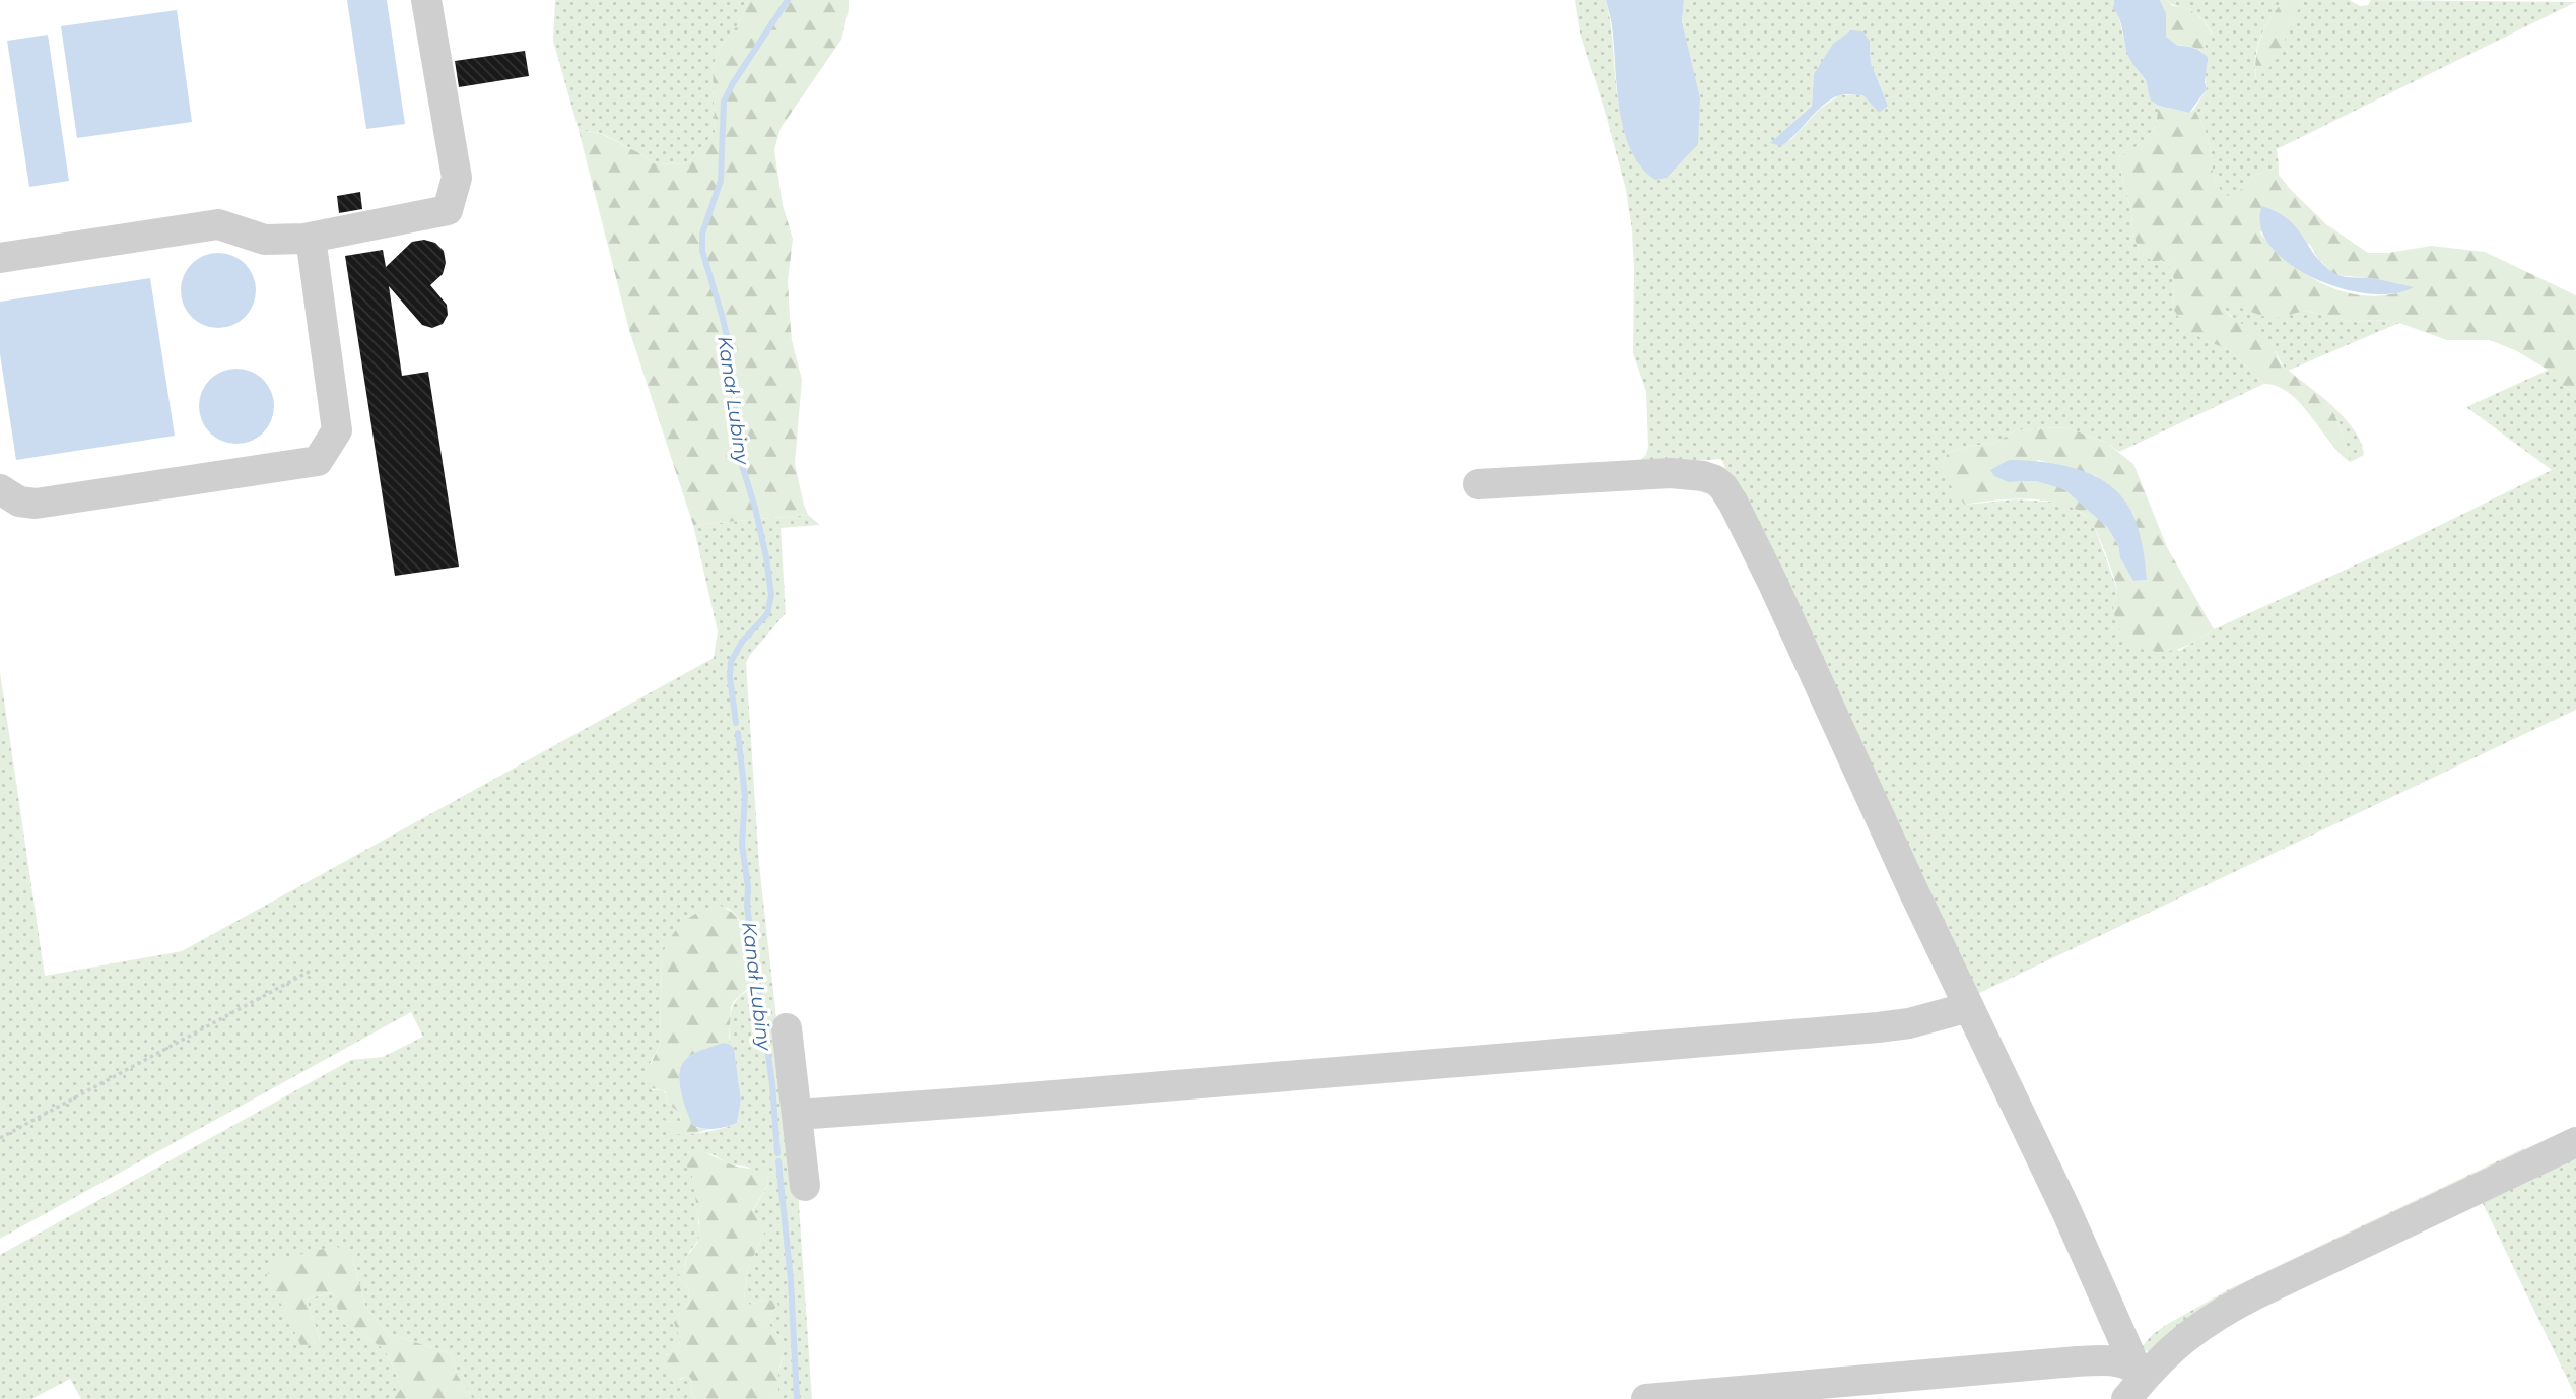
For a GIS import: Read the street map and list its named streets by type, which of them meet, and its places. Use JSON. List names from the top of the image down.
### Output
{
  "water": ["Kanał Lubiny"]
}
